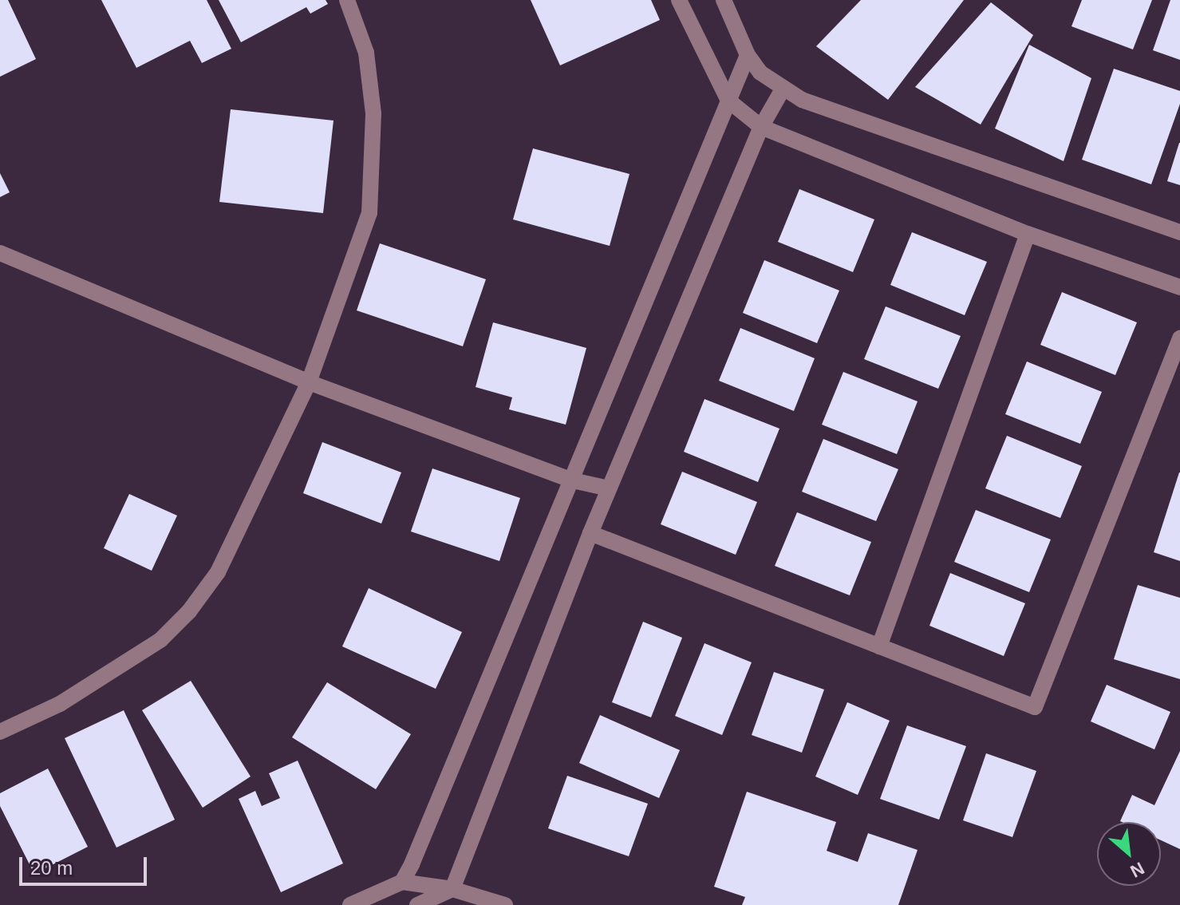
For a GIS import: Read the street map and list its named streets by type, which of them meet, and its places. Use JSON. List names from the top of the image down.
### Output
{
  "scale_bar": "20 m",
  "north": "bottom right"
}
